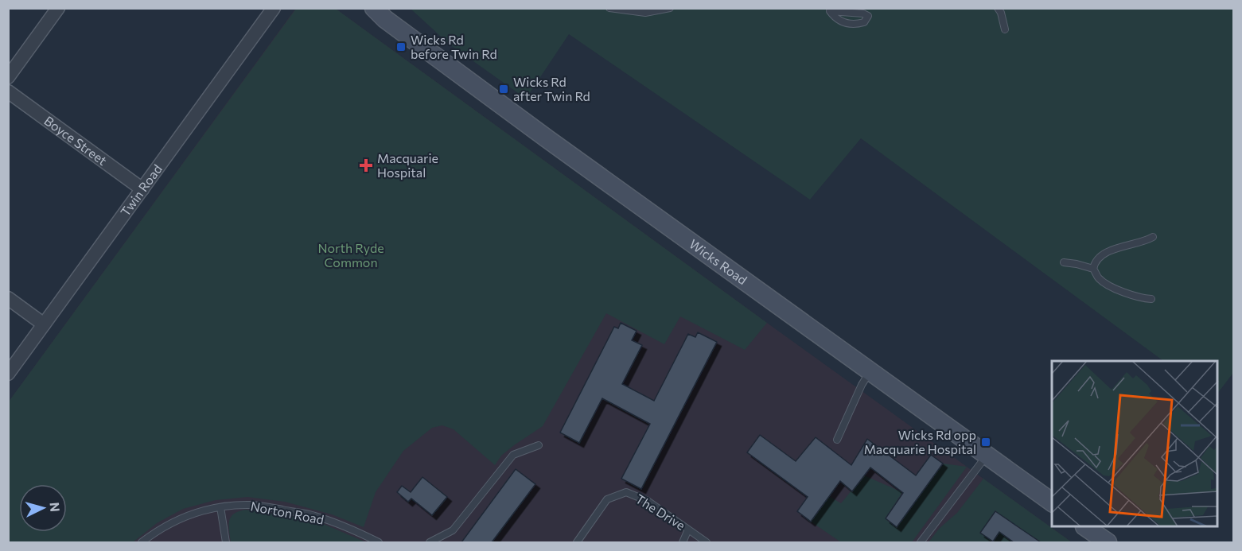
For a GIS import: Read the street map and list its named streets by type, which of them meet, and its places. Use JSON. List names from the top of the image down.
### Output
{
  "streets": {
    "main road": ["Wicks Road"],
    "street": ["Boyce Street", "Twin Road"],
    "lane": ["The Drive", "Norton Road"]
  },
  "crossings": [
    ["Boyce Street", "Twin Road"]
  ],
  "parks": ["North Ryde Common"],
  "places": {
    "transit": ["Wicks Rd before Twin Rd", "Wicks Rd after Twin Rd", "Wicks Rd opp Macquarie Hospital"],
    "health": ["Macquarie Hospital"]
  },
  "north": "right"
}
